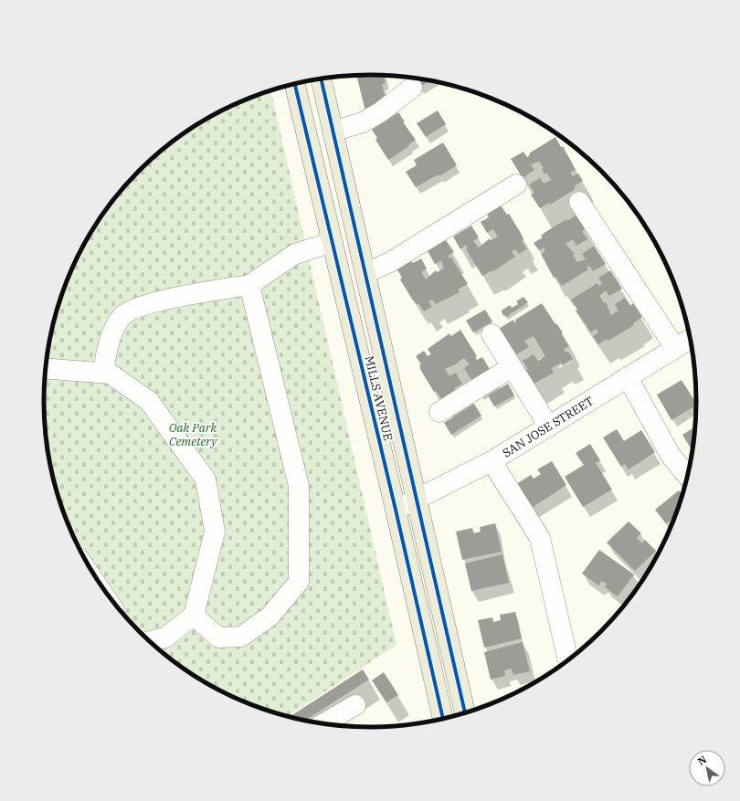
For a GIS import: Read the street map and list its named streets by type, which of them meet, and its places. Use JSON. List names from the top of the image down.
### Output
{
  "streets": {
    "main road": ["MILLS AVENUE"],
    "street": ["SAN JOSE STREET"]
  },
  "crossings": [
    ["MILLS AVENUE", "SAN JOSE STREET"]
  ],
  "parks": ["Oak Park Cemetery"],
  "north": "top left"
}
